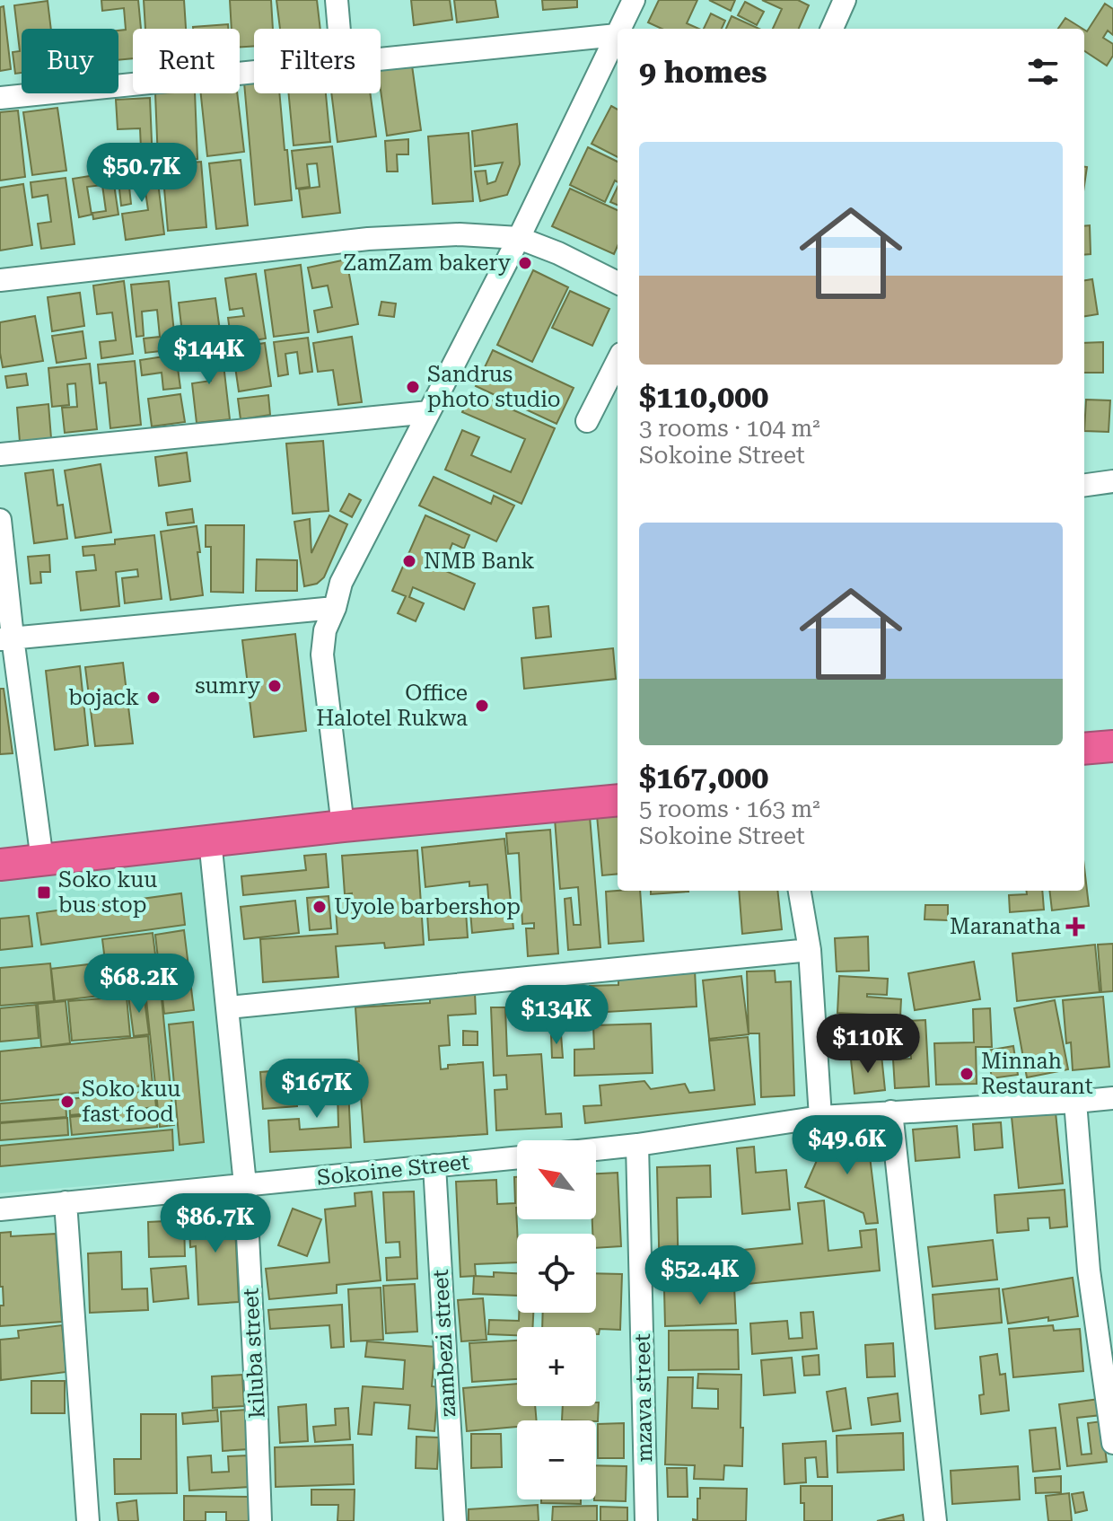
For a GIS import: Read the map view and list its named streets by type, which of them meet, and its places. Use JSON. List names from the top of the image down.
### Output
{
  "streets": {
    "street": [
      "Sokoine Street",
      "zambezi street",
      "kiluba street",
      "mzava street"
    ]
  },
  "crossings": [
    ["Sokoine Street", "zambezi street"],
    ["Sokoine Street", "kiluba street"]
  ],
  "places": {
    "other": [
      "ZamZam bakery",
      "Sandrus photo studio",
      "NMB Bank",
      "sumry",
      "bojack",
      "Office Halotel Rukwa",
      "Uyole barbershop",
      "Minnah Restaurant",
      "Soko kuu fast food"
    ],
    "transit": ["Soko kuu bus stop"],
    "health": ["Maranatha"]
  },
  "north": "top left",
  "page": {
    "chip": ["Buy", "Rent", "Filters"],
    "heading": "9 homes",
    "list": [
      {
        "name": "$110,000",
        "note": "3 rooms · 104 m² · Sokoine Street"
      },
      {
        "name": "$167,000",
        "note": "5 rooms · 163 m² · Sokoine Street"
      }
    ],
    "price": [
      "$50.7K",
      "$144K",
      "$68.2K",
      "$134K",
      "$110K",
      "$167K",
      "$49.6K",
      "$86.7K",
      "$52.4K"
    ],
    "map_buttons": ["+", "−"]
  }
}
